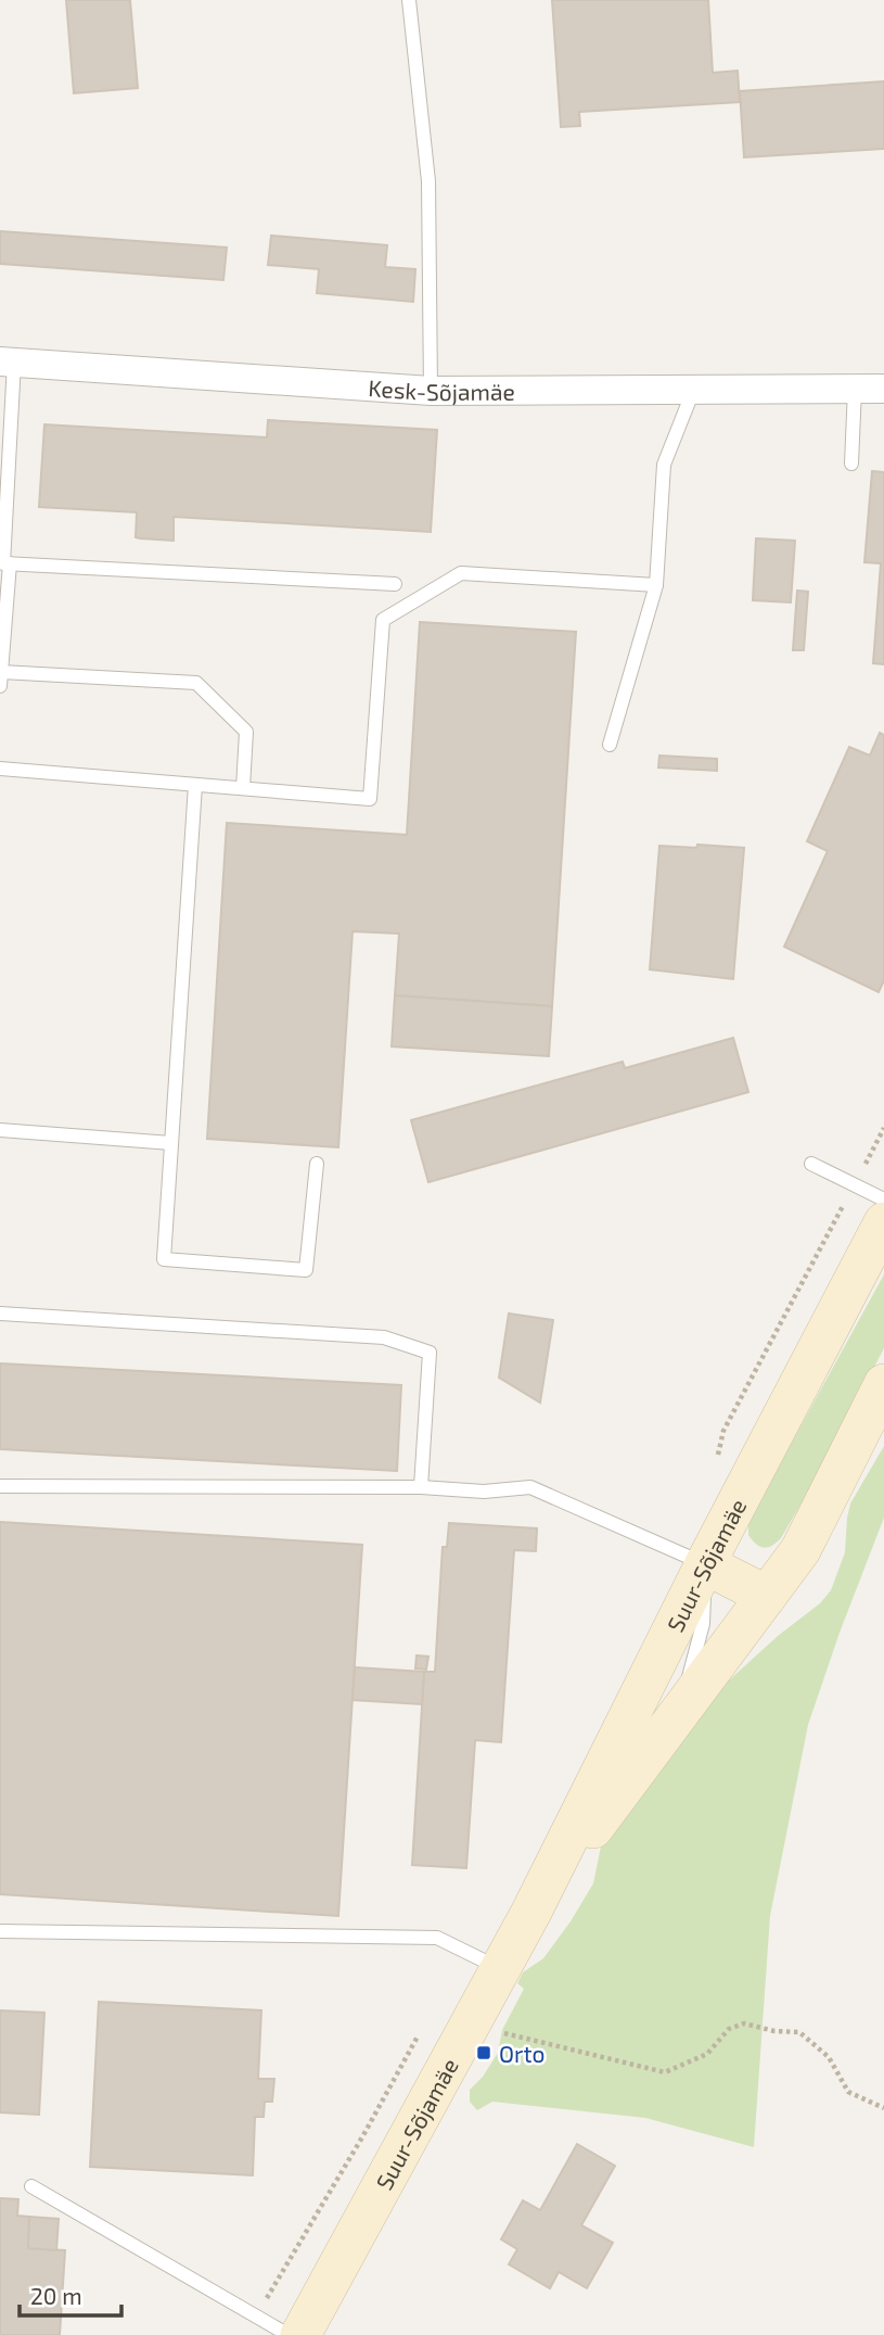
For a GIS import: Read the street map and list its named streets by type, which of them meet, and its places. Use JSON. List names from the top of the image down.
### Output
{
  "streets": {
    "main road": ["Suur-Sõjamäe"],
    "street": ["Kesk-Sõjamäe"]
  },
  "places": {
    "transit": ["Orto"]
  },
  "scale_bar": "20 m"
}
